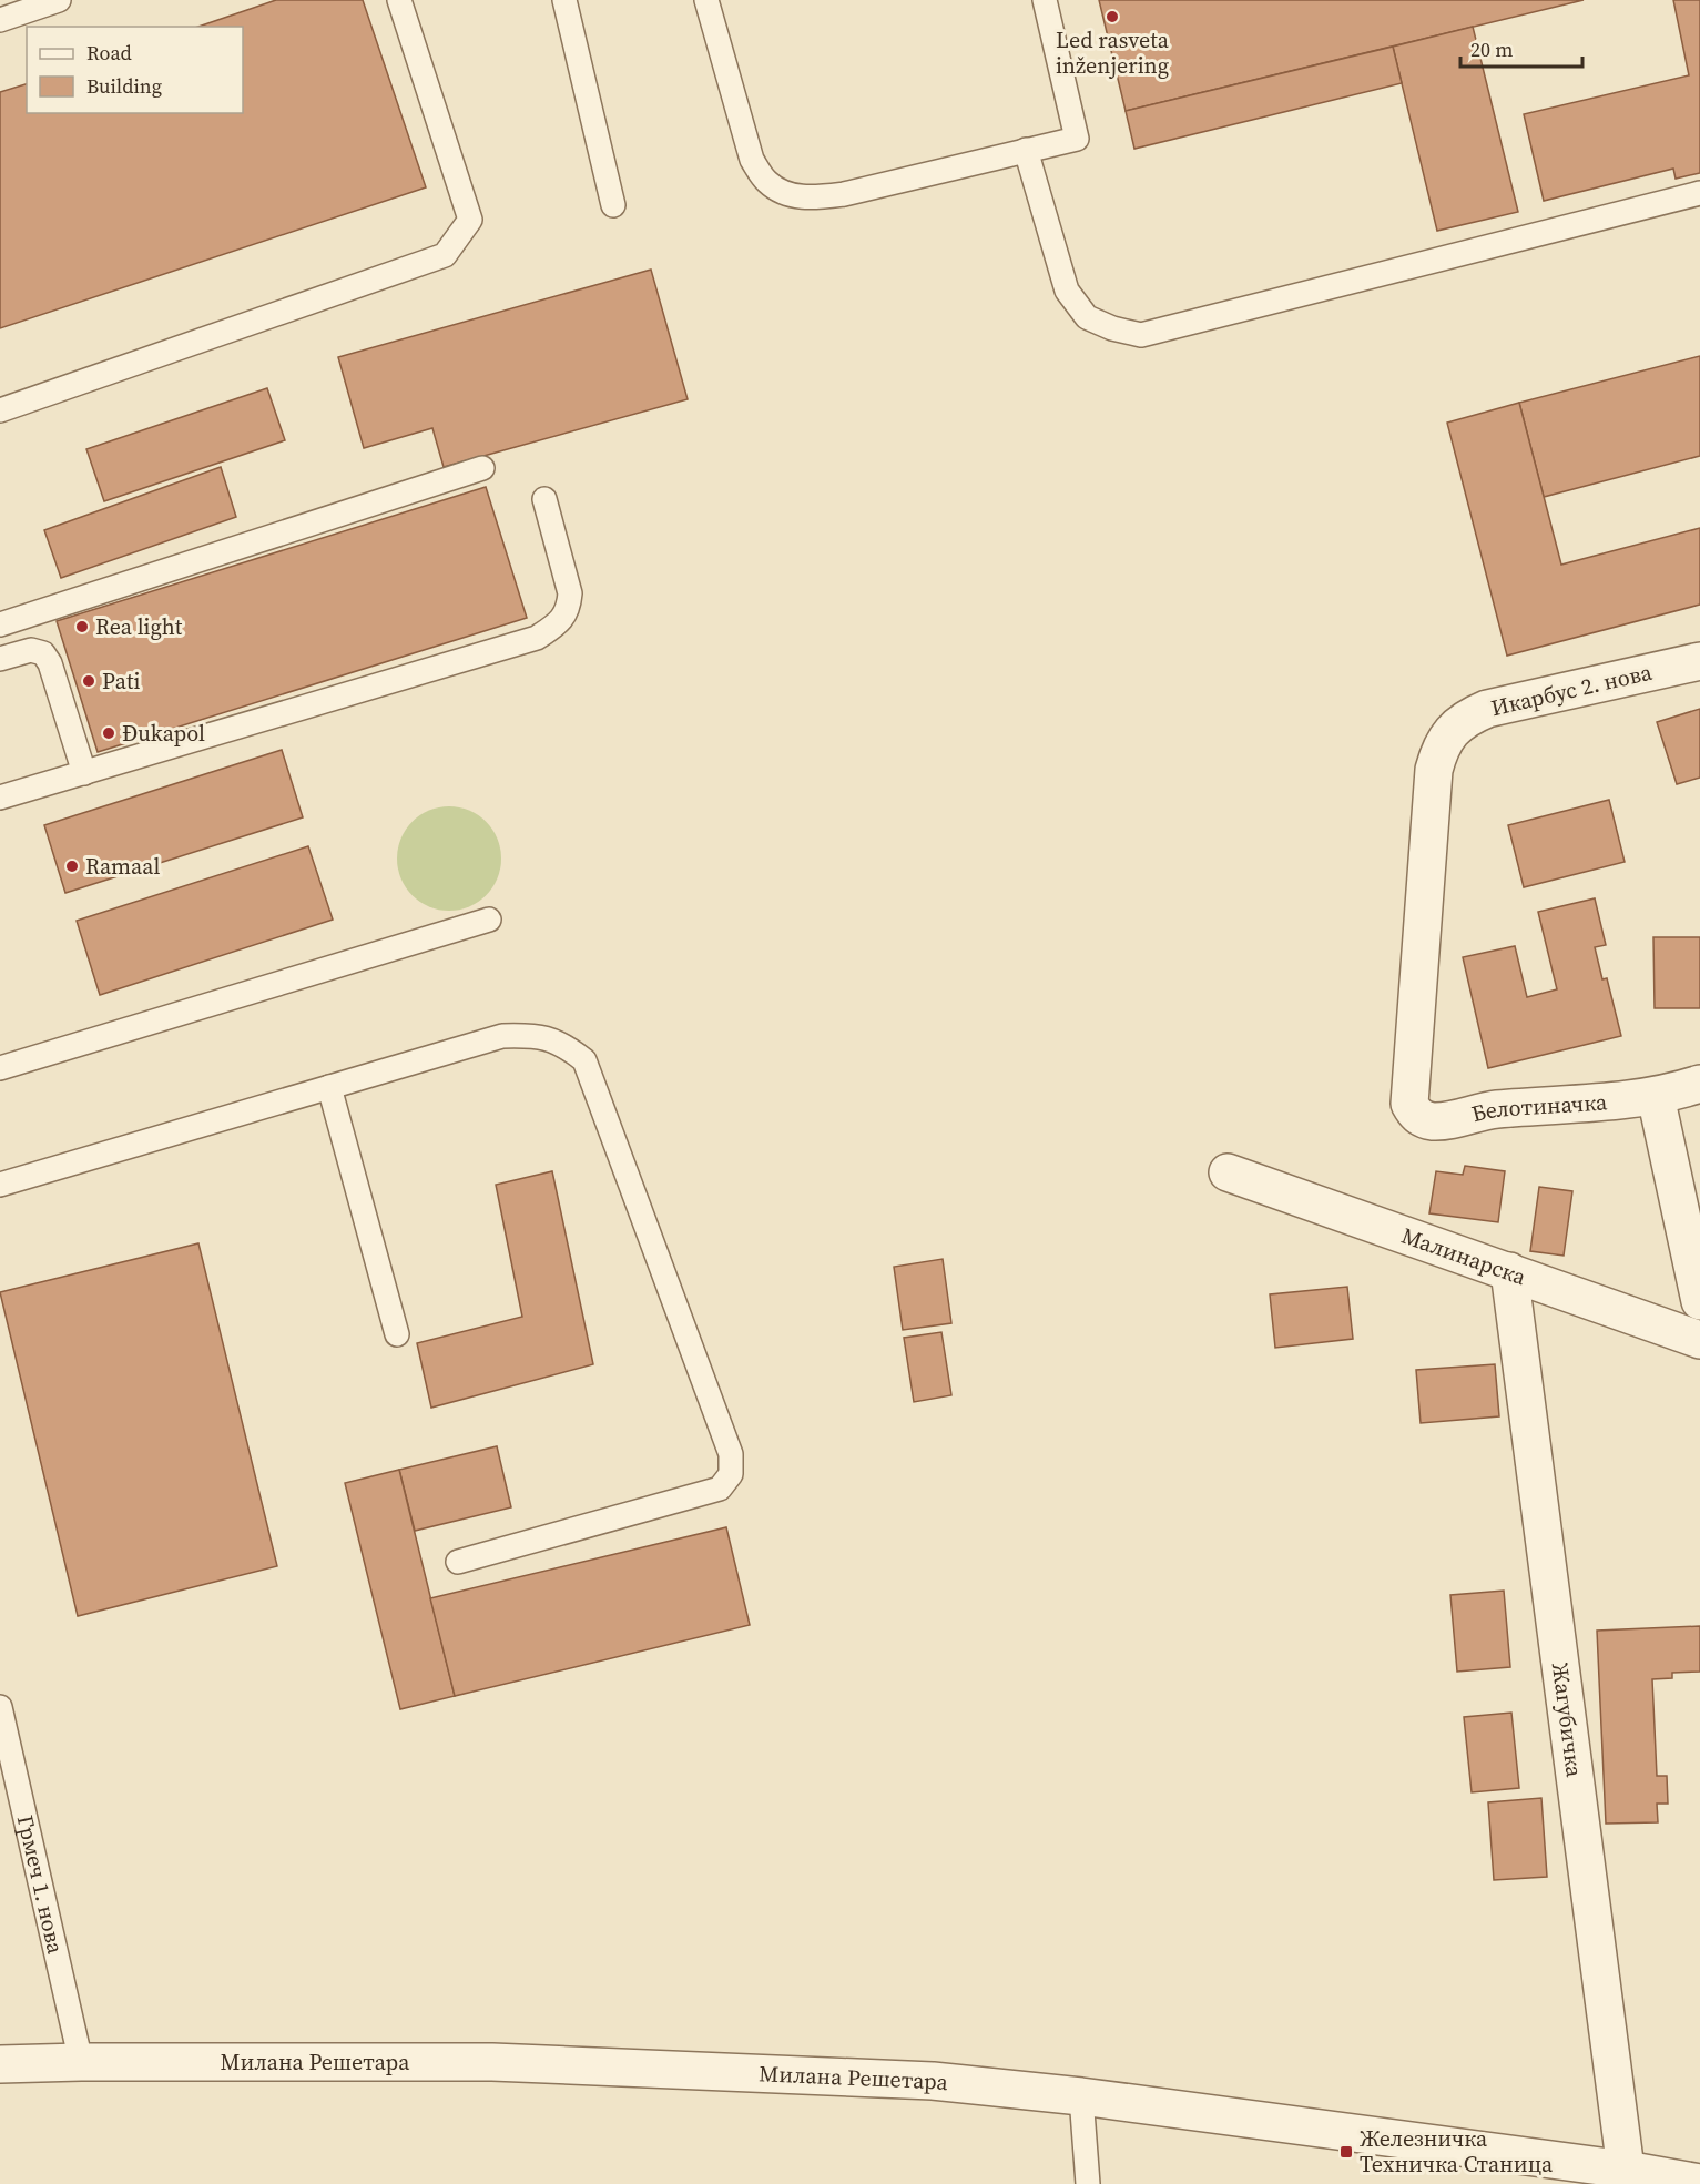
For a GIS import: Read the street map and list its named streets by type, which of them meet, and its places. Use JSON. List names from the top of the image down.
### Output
{
  "streets": {
    "street": [
      "Икарбус 2. нова",
      "Белотиначка",
      "Малинарска",
      "Жагубичка",
      "Милана Решетара"
    ],
    "lane": ["Грмеч 1. нова"]
  },
  "crossings": [
    ["Икарбус 2. нова", "Белотиначка"],
    ["Малинарска", "Жагубичка"],
    ["Жагубичка", "Милана Решетара"],
    ["Грмеч 1. нова", "Милана Решетара"]
  ],
  "places": {
    "other": [
      "Led rasveta inženjering",
      "Rea light",
      "Pati",
      "Đukapol",
      "Ramaal"
    ],
    "transit": ["Железничка Техничка Станица"]
  },
  "legend": ["Road", "Building"],
  "scale_bar": "20 m"
}
